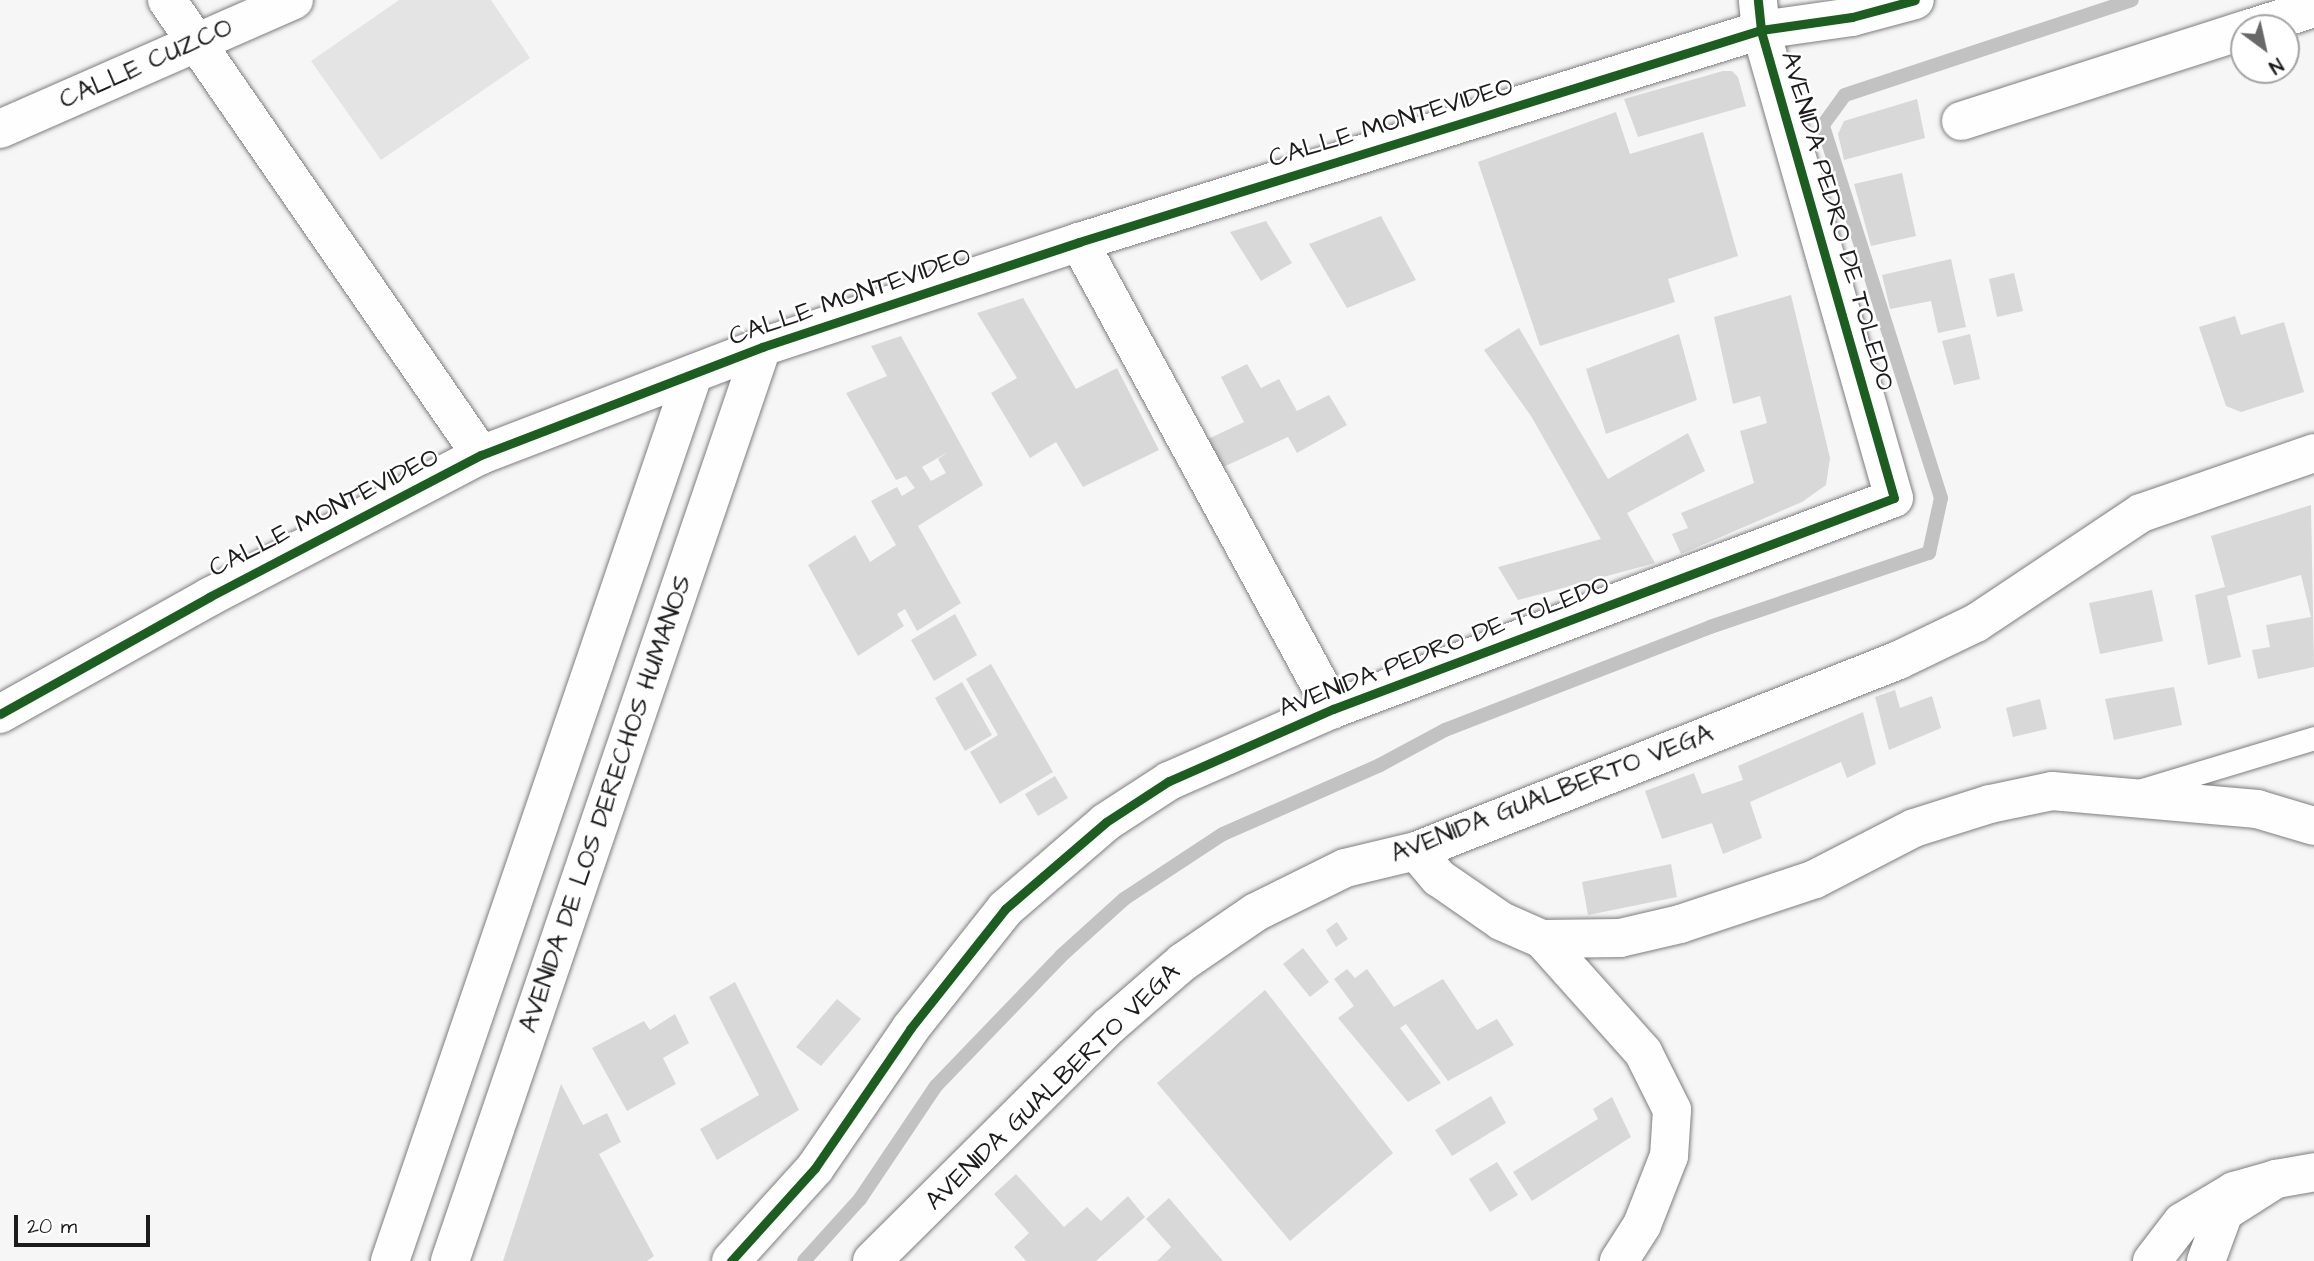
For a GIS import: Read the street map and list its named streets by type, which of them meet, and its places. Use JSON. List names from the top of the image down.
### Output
{
  "streets": {
    "street": [
      "CALLE CUZCO",
      "CALLE MONTEVIDEO",
      "AVENIDA PEDRO DE TOLEDO",
      "AVENIDA GUALBERTO VEGA",
      "AVENIDA DE LOS DERECHOS HUMANOS"
    ]
  },
  "crossings": [
    ["CALLE MONTEVIDEO", "AVENIDA PEDRO DE TOLEDO"],
    ["CALLE MONTEVIDEO", "AVENIDA DE LOS DERECHOS HUMANOS"]
  ],
  "scale_bar": "20 m",
  "north": "bottom right"
}
